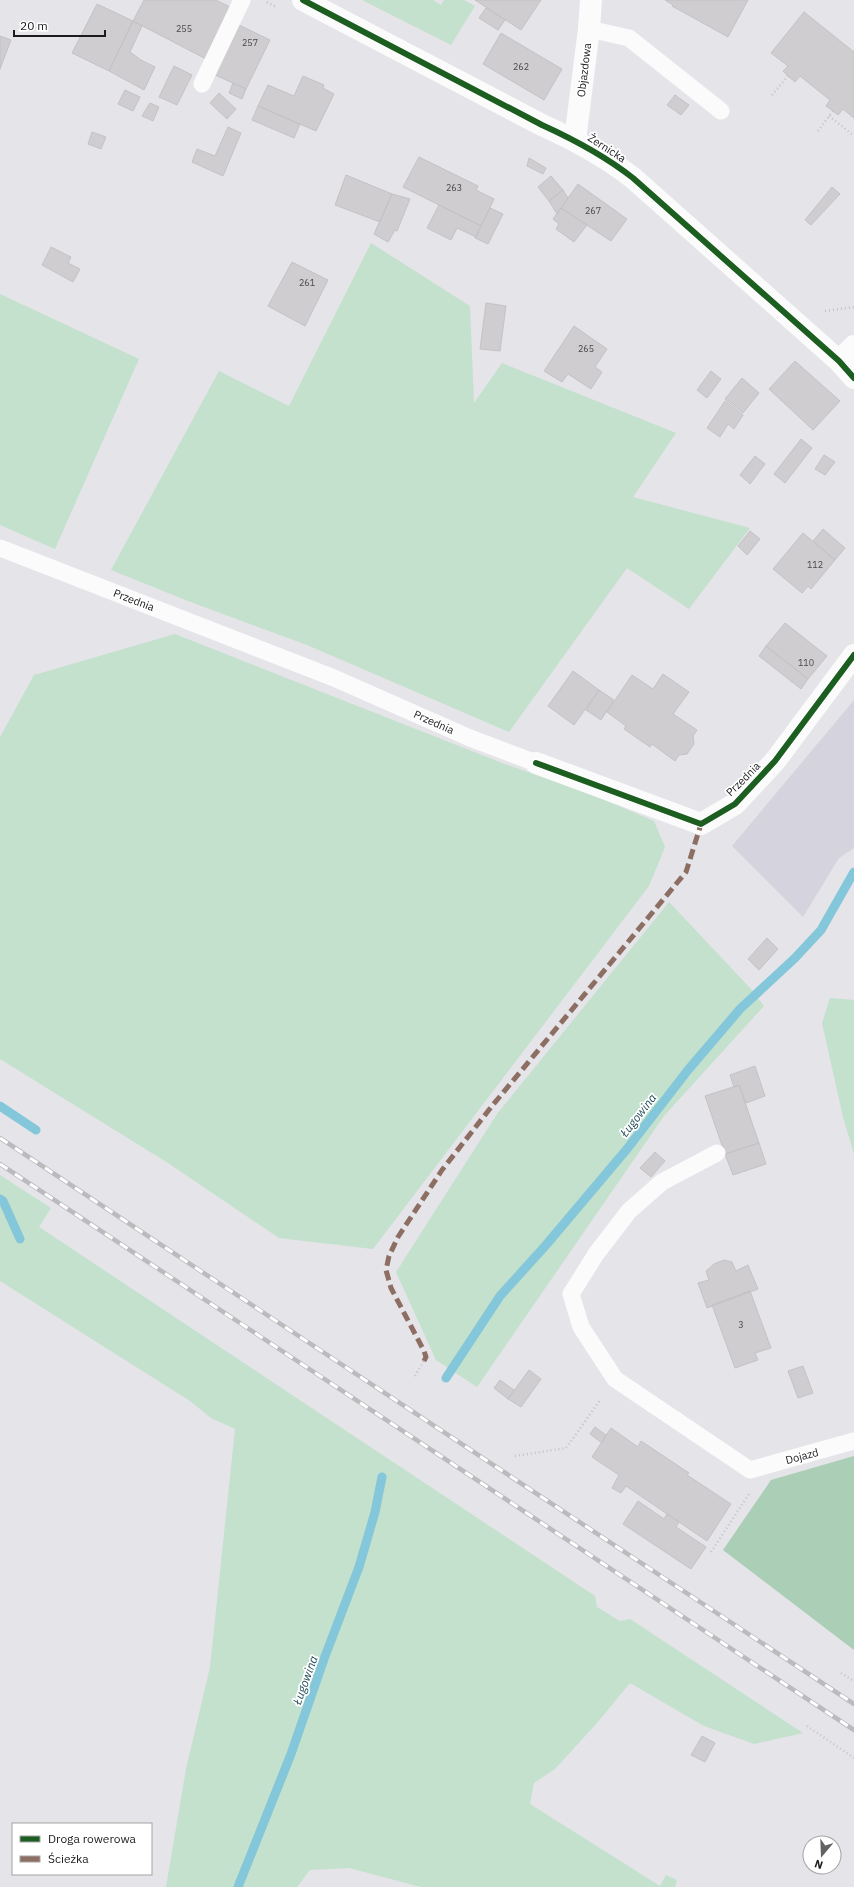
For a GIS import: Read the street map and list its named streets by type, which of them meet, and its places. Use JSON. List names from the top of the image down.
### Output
{
  "streets": {
    "street": ["Objazdowa", "Żernicka", "Przednia"],
    "lane": ["Dojazd"]
  },
  "crossings": [
    ["Objazdowa", "Żernicka"]
  ],
  "water": ["Ługowina"],
  "house_numbers": [
    "255",
    "257",
    "262",
    "263",
    "267",
    "261",
    "265",
    "112",
    "110",
    "3"
  ],
  "legend": ["Droga rowerowa", "Ścieżka"],
  "scale_bar": "20 m",
  "north": "bottom"
}
